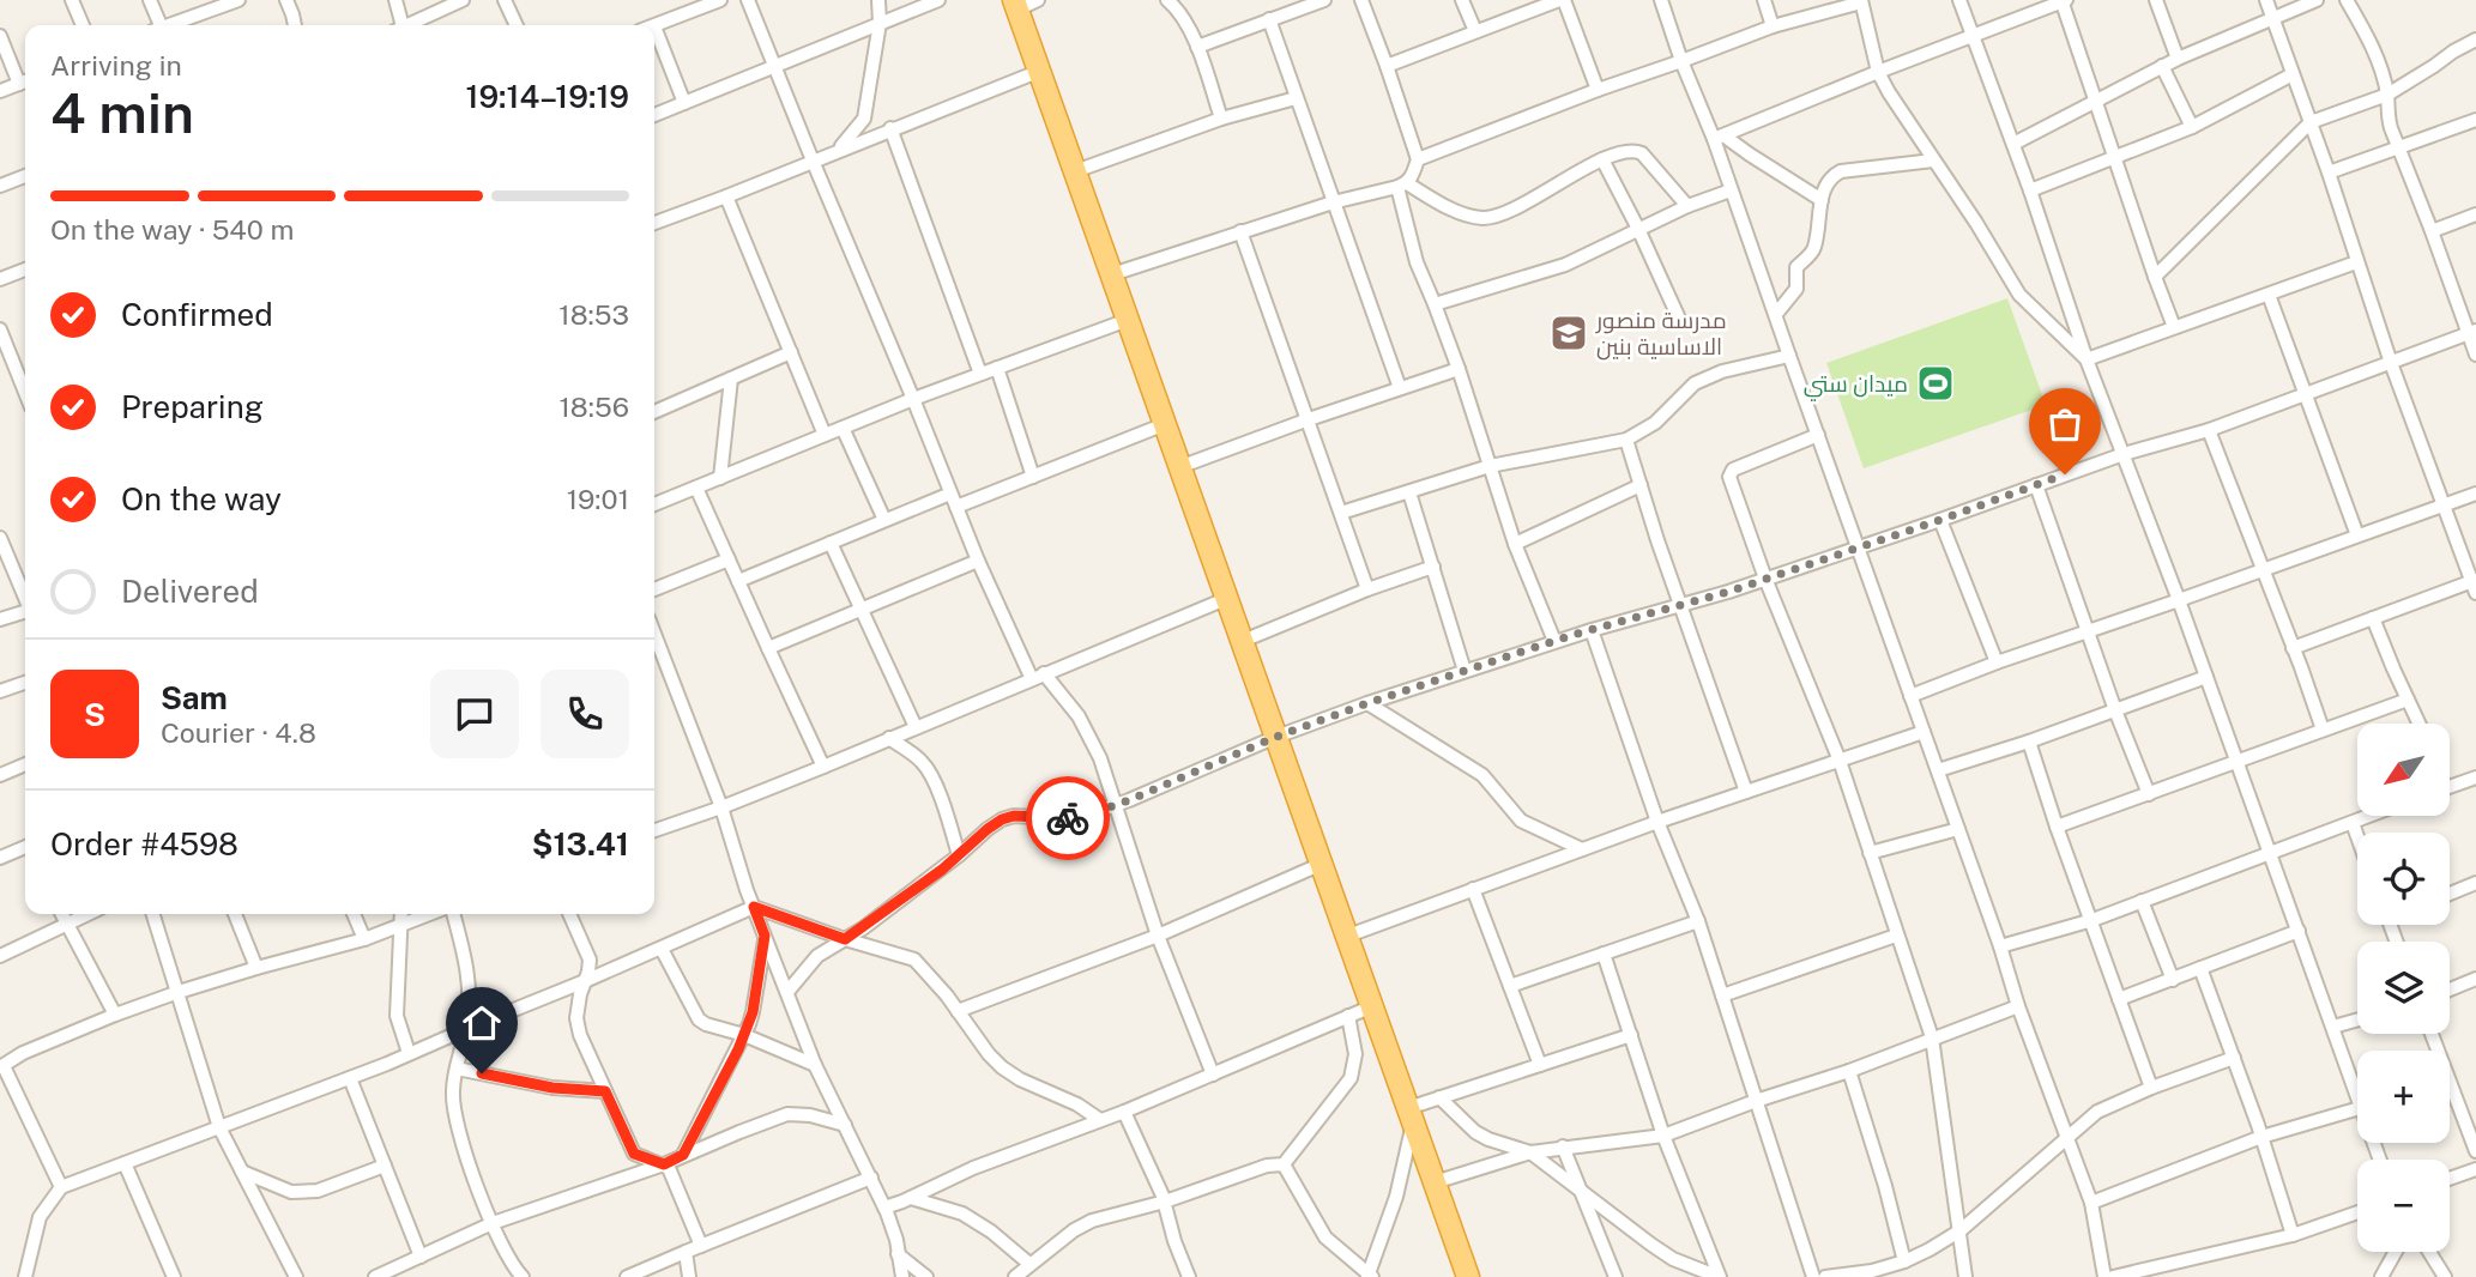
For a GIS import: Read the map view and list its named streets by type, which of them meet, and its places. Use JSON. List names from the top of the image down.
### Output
{
  "places": {
    "school or university": ["مدرسة منصور الاساسية بنين"],
    "sports": ["ميدان ستي"]
  },
  "north": "bottom left",
  "page": {
    "heading": ["4 min", "Arriving in", "19:14–19:19"],
    "panel": [
      "Sam",
      "Courier · 4.8",
      "Order #4598",
      "$13.41"
    ],
    "bar": "On the way · 540 m",
    "list": [
      ["Confirmed", "18:53"],
      ["Preparing", "18:56"],
      ["On the way", "19:01"],
      "Delivered"
    ],
    "round": "S",
    "map_buttons": ["+", "−"]
  }
}
